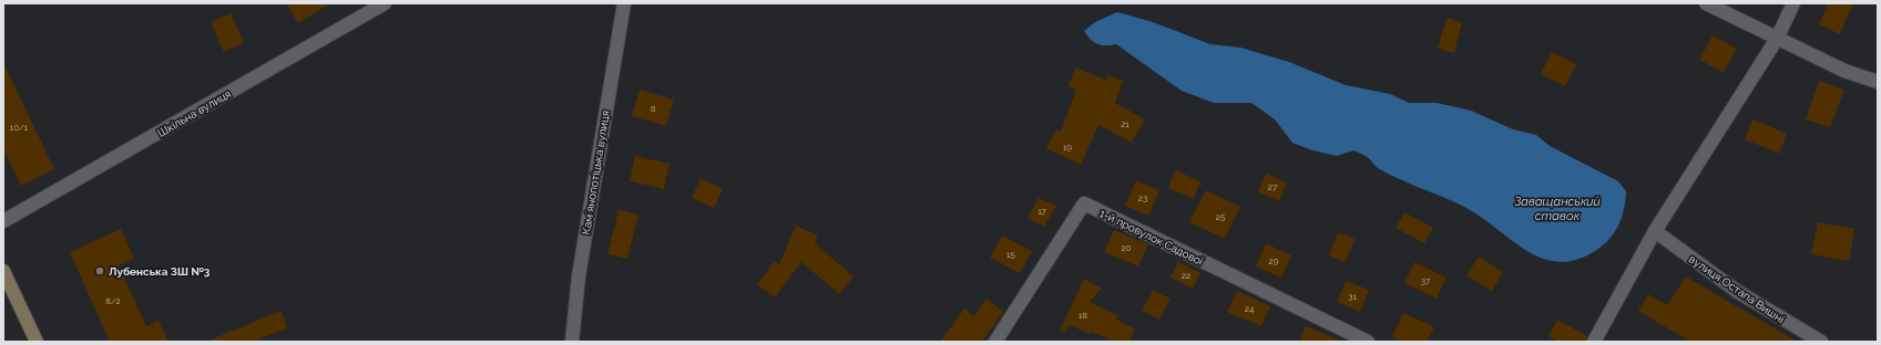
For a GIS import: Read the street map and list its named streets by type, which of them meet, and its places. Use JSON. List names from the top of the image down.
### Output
{
  "streets": {
    "street": [
      "Шкільна вулиця",
      "Камʼянопотіцька вулиця",
      "1-й провулок Садової",
      "вулиця Остапа Вишні"
    ]
  },
  "water": ["Заващанський ставок"],
  "places": ["Лубенська ЗШ №3"],
  "house_numbers": [
    "8",
    "21",
    "10/1",
    "19",
    "27",
    "23",
    "17",
    "25",
    "20",
    "15",
    "29",
    "22",
    "37",
    "31",
    "8/2",
    "24",
    "18"
  ]
}
